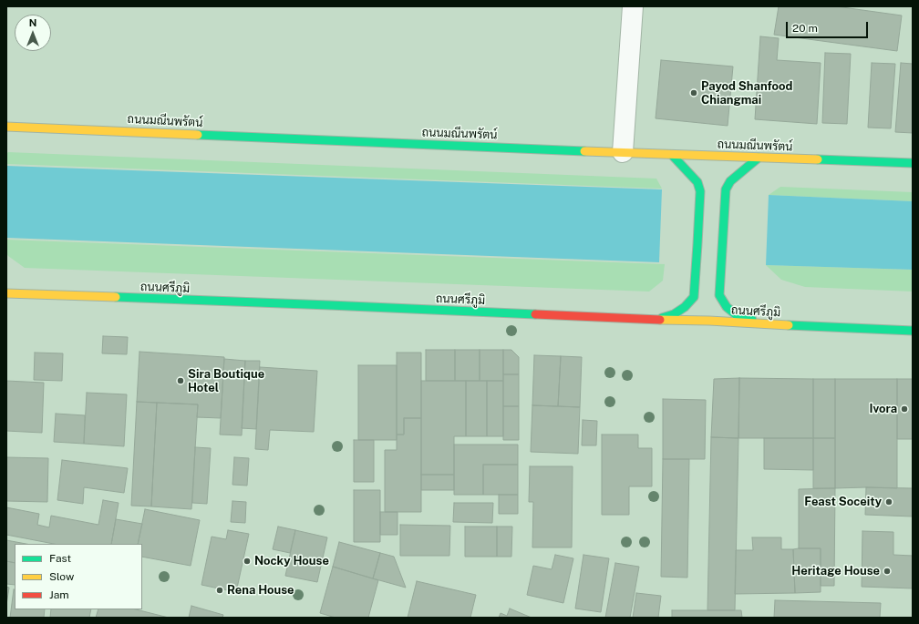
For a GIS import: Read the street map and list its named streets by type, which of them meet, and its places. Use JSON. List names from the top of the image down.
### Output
{
  "streets": {
    "main road": ["ถนนมณีนพรัตน์", "ถนนศรีภูมิ"]
  },
  "places": [
    "Payod Shanfood Chiangmai",
    "Sira Boutique Hotel",
    "Ivora",
    "Feast Soceity",
    "Nocky House",
    "Heritage House",
    "Rena House"
  ],
  "legend": ["Fast", "Slow", "Jam"],
  "scale_bar": "20 m",
  "north": "top"
}
